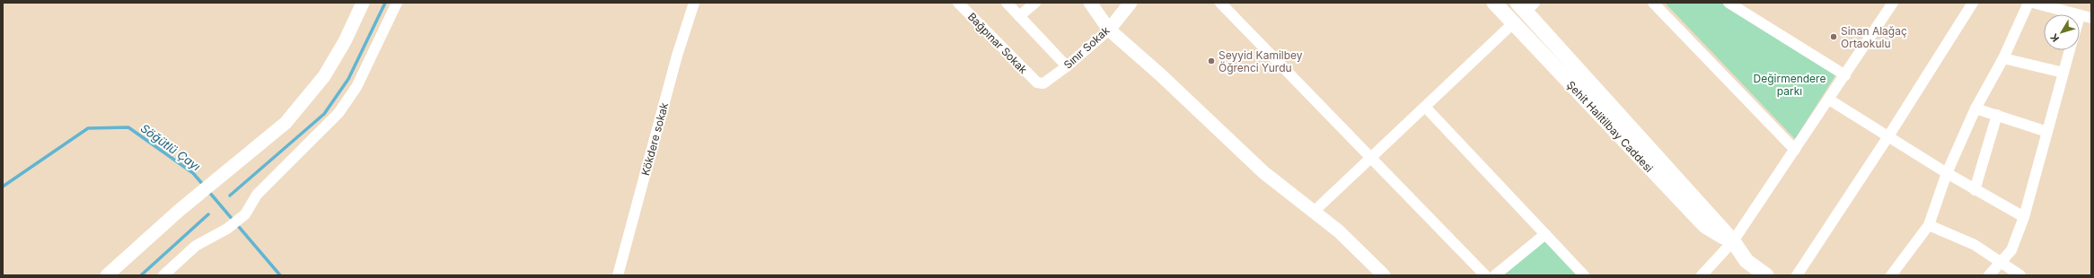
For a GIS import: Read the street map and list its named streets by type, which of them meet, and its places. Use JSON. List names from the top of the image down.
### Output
{
  "streets": {
    "main road": ["Şehit Halitilbay Caddesi"],
    "street": ["Bağpınar Sokak", "Sınır Sokak", "Kökdere sokak"]
  },
  "crossings": [
    ["Bağpınar Sokak", "Sınır Sokak"]
  ],
  "water": ["Söğütlü Çayı"],
  "parks": ["Değirmendere parkı"],
  "places": ["Sinan Alağaç Ortaokulu", "Seyyid Kamilbey Öğrenci Yurdu"],
  "north": "bottom left"
}
